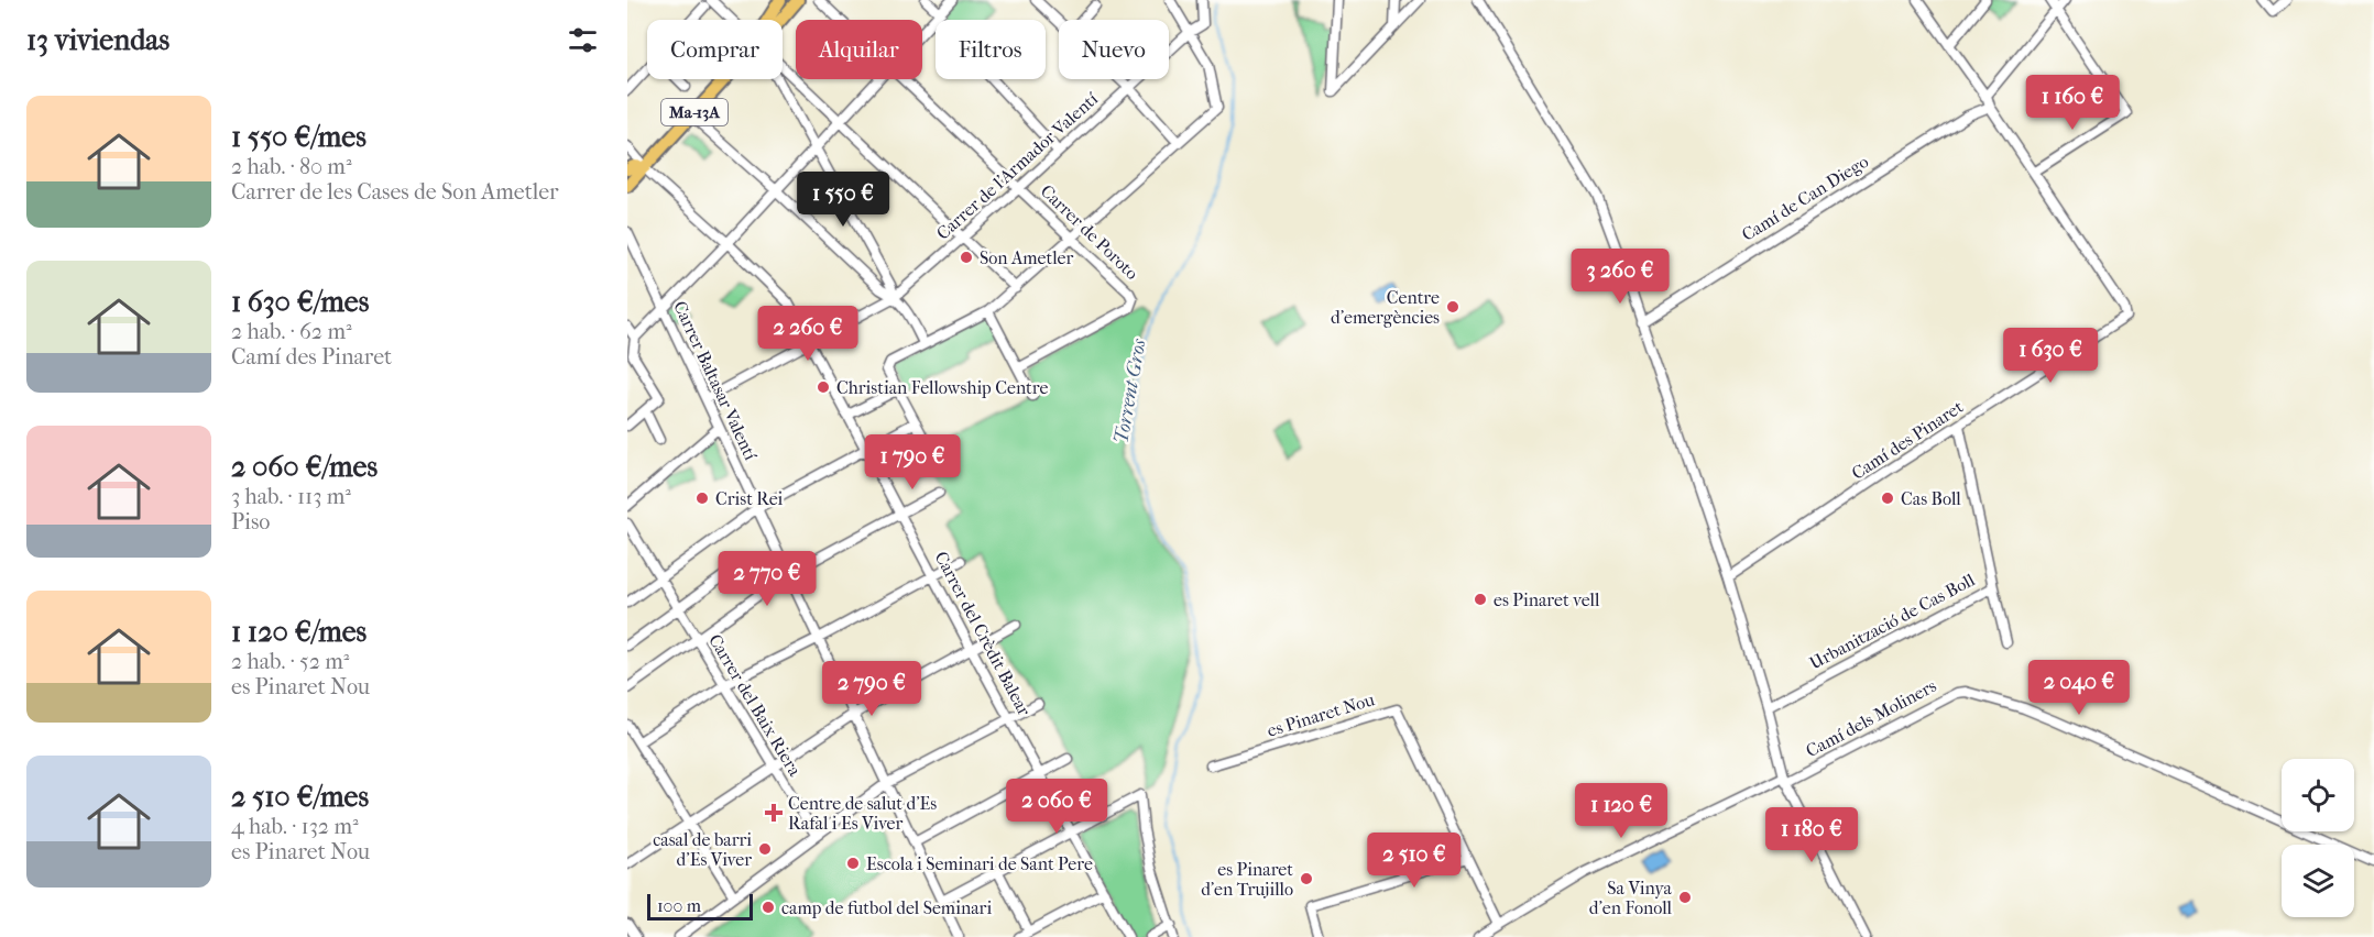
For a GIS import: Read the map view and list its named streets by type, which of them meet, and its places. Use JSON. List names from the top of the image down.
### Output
{
  "streets": {
    "main road": ["Ma-13A"],
    "street": [
      "Carrer de l'Armador Valentí",
      "Camí de Can Diego",
      "Carrer de Poroto",
      "Carrer Baltasar Valentí",
      "Camí des Pinaret",
      "Urbanització de Cas Boll",
      "Carrer del Crèdit Balear",
      "Carrer del Baix Riera",
      "es Pinaret Nou",
      "Camí dels Moliners"
    ]
  },
  "crossings": [
    ["Ma-13A", "Carrer del Crèdit Balear"],
    ["Carrer de l'Armador Valentí", "Carrer de Poroto"],
    ["Carrer de l'Armador Valentí", "Carrer Baltasar Valentí"],
    ["Carrer de l'Armador Valentí", "Carrer del Crèdit Balear"],
    ["Camí de Can Diego", "Camí des Pinaret"],
    ["Camí des Pinaret", "Urbanització de Cas Boll"]
  ],
  "water": ["Torrent Gros"],
  "places": {
    "other": [
      "Son Ametler",
      "Centre d'emergències",
      "Christian Fellowship Centre",
      "Crist Rei",
      "Cas Boll",
      "es Pinaret vell",
      "casal de barri d'Es Viver",
      "Escola i Seminari de Sant Pere",
      "es Pinaret d'en Trujillo",
      "Sa Vinya d'en Fonoll",
      "camp de futbol del Seminari"
    ],
    "health": ["Centre de salut d'Es Rafal i Es Viver"]
  },
  "scale_bar": "100 m",
  "page": {
    "heading": "13 viviendas",
    "chip": [
      "Comprar",
      "Alquilar",
      "Filtros",
      "Nuevo"
    ],
    "price": [
      "1 160 €",
      "1 550 €",
      "3 260 €",
      "2 260 €",
      "1 630 €",
      "1 790 €",
      "2 770 €",
      "2 040 €",
      "2 790 €",
      "2 060 €",
      "1 120 €",
      "1 180 €",
      "2 510 €"
    ],
    "list": [
      {
        "name": "1 550 €/mes",
        "note": "2 hab. · 80 m² · Carrer de les Cases de Son Ametler"
      },
      {
        "name": "1 630 €/mes",
        "note": "2 hab. · 62 m² · Camí des Pinaret"
      },
      {
        "name": "2 060 €/mes",
        "note": "3 hab. · 113 m² · Piso"
      },
      {
        "name": "1 120 €/mes",
        "note": "2 hab. · 52 m² · es Pinaret Nou"
      },
      {
        "name": "2 510 €/mes",
        "note": "4 hab. · 132 m² · es Pinaret Nou"
      }
    ],
    "scale": "100 m"
  }
}
